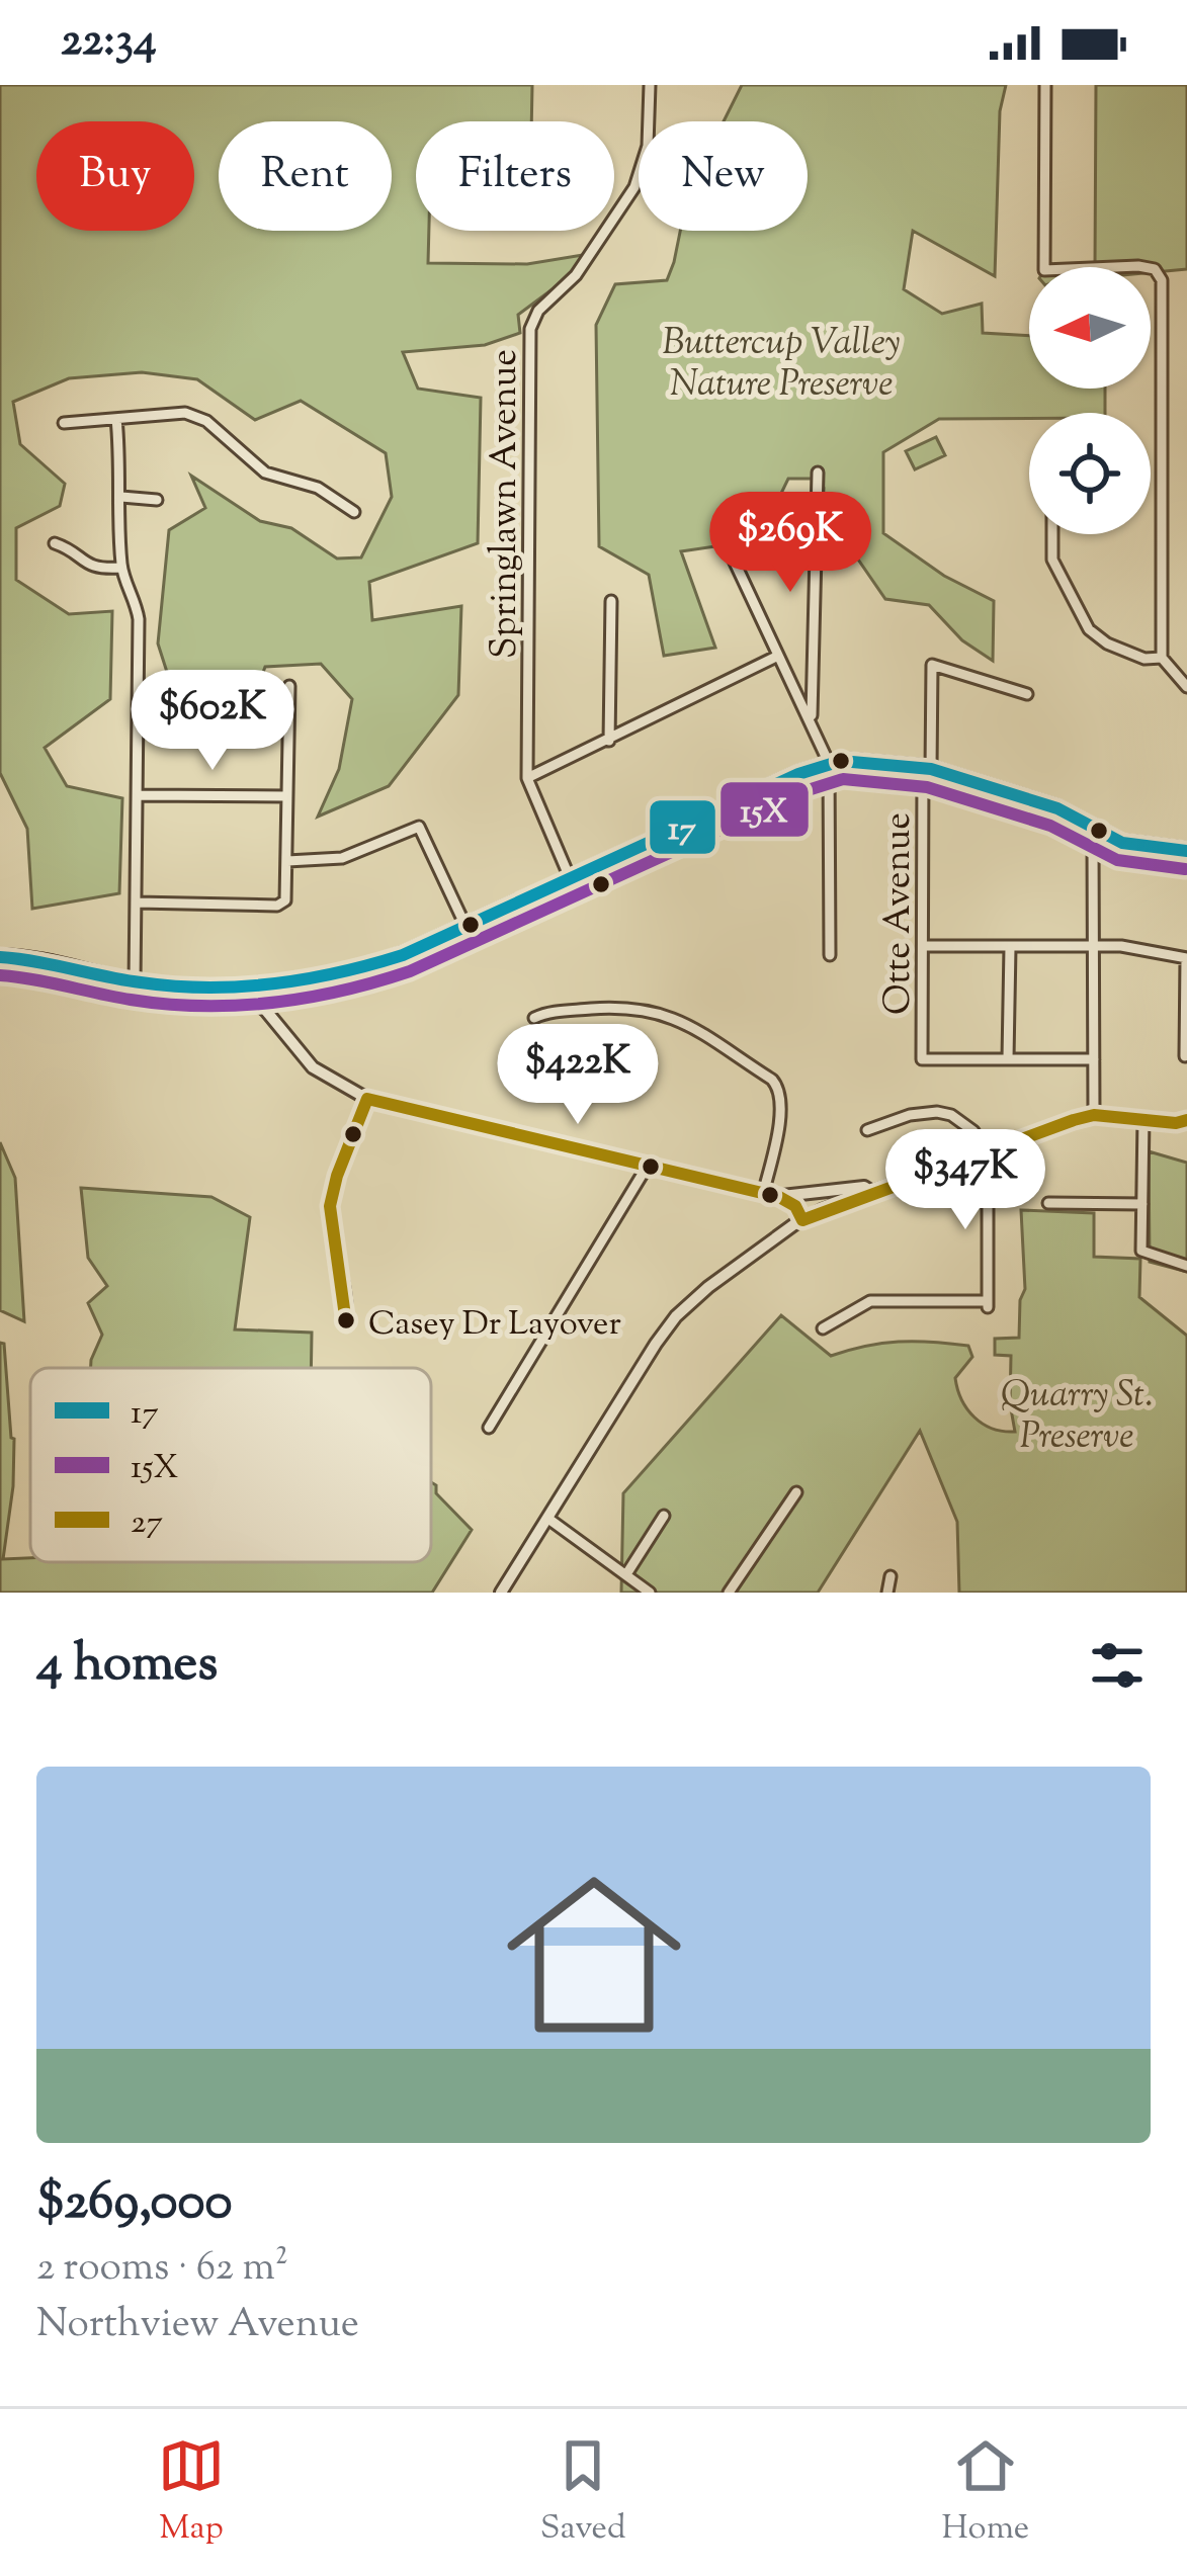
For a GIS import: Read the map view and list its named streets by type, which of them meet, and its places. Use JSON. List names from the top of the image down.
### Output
{
  "streets": {
    "street": ["Springlawn Avenue", "Otte Avenue"]
  },
  "parks": ["Buttercup Valley Nature Preserve", "Quarry St. Preserve"],
  "places": ["Casey Dr Layover"],
  "lines": ["transit line 17", "transit line 15X", "transit line 27"],
  "legend": ["17", "15X", "27"],
  "north": "left",
  "page": {
    "status": "22:34",
    "chip": [
      "Buy",
      "Rent",
      "Filters",
      "New"
    ],
    "price": [
      "$269K",
      "$602K",
      "$422K",
      "$347K"
    ],
    "heading": "4 homes",
    "list": [
      {
        "name": "$269,000",
        "note": "2 rooms · 62 m² · Northview Avenue"
      }
    ],
    "tabs": ["Map", "Saved", "Home"]
  }
}
